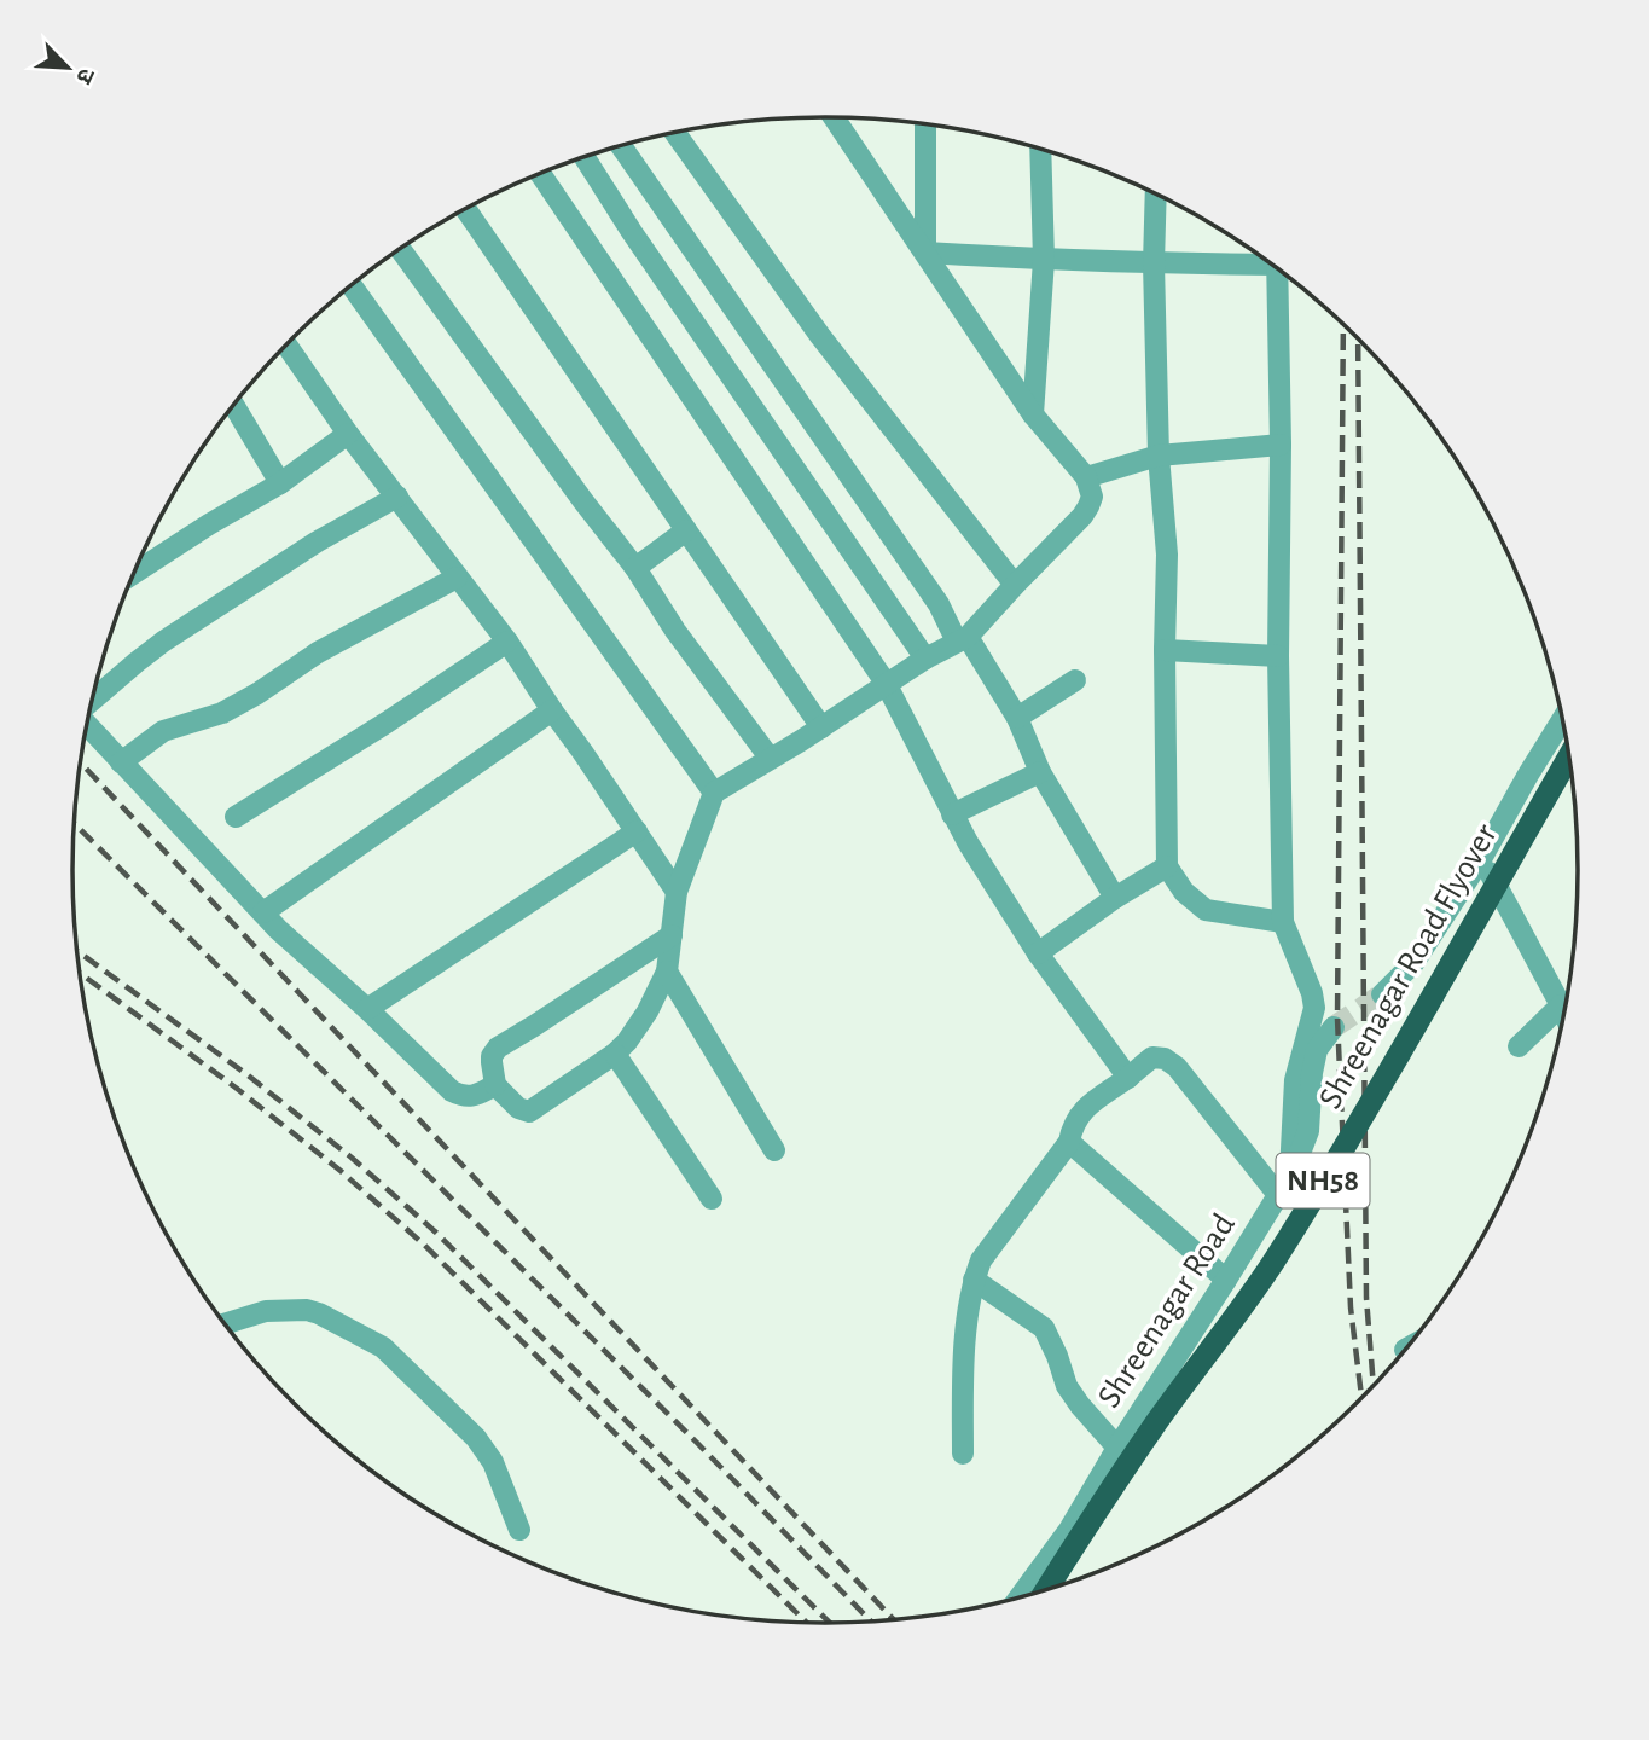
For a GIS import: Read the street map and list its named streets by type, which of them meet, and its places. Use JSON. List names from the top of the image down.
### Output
{
  "streets": {
    "highway": ["Shreenagar Road Flyover", "NH58"],
    "street": ["Shreenagar Road"]
  },
  "north": "bottom right"
}
